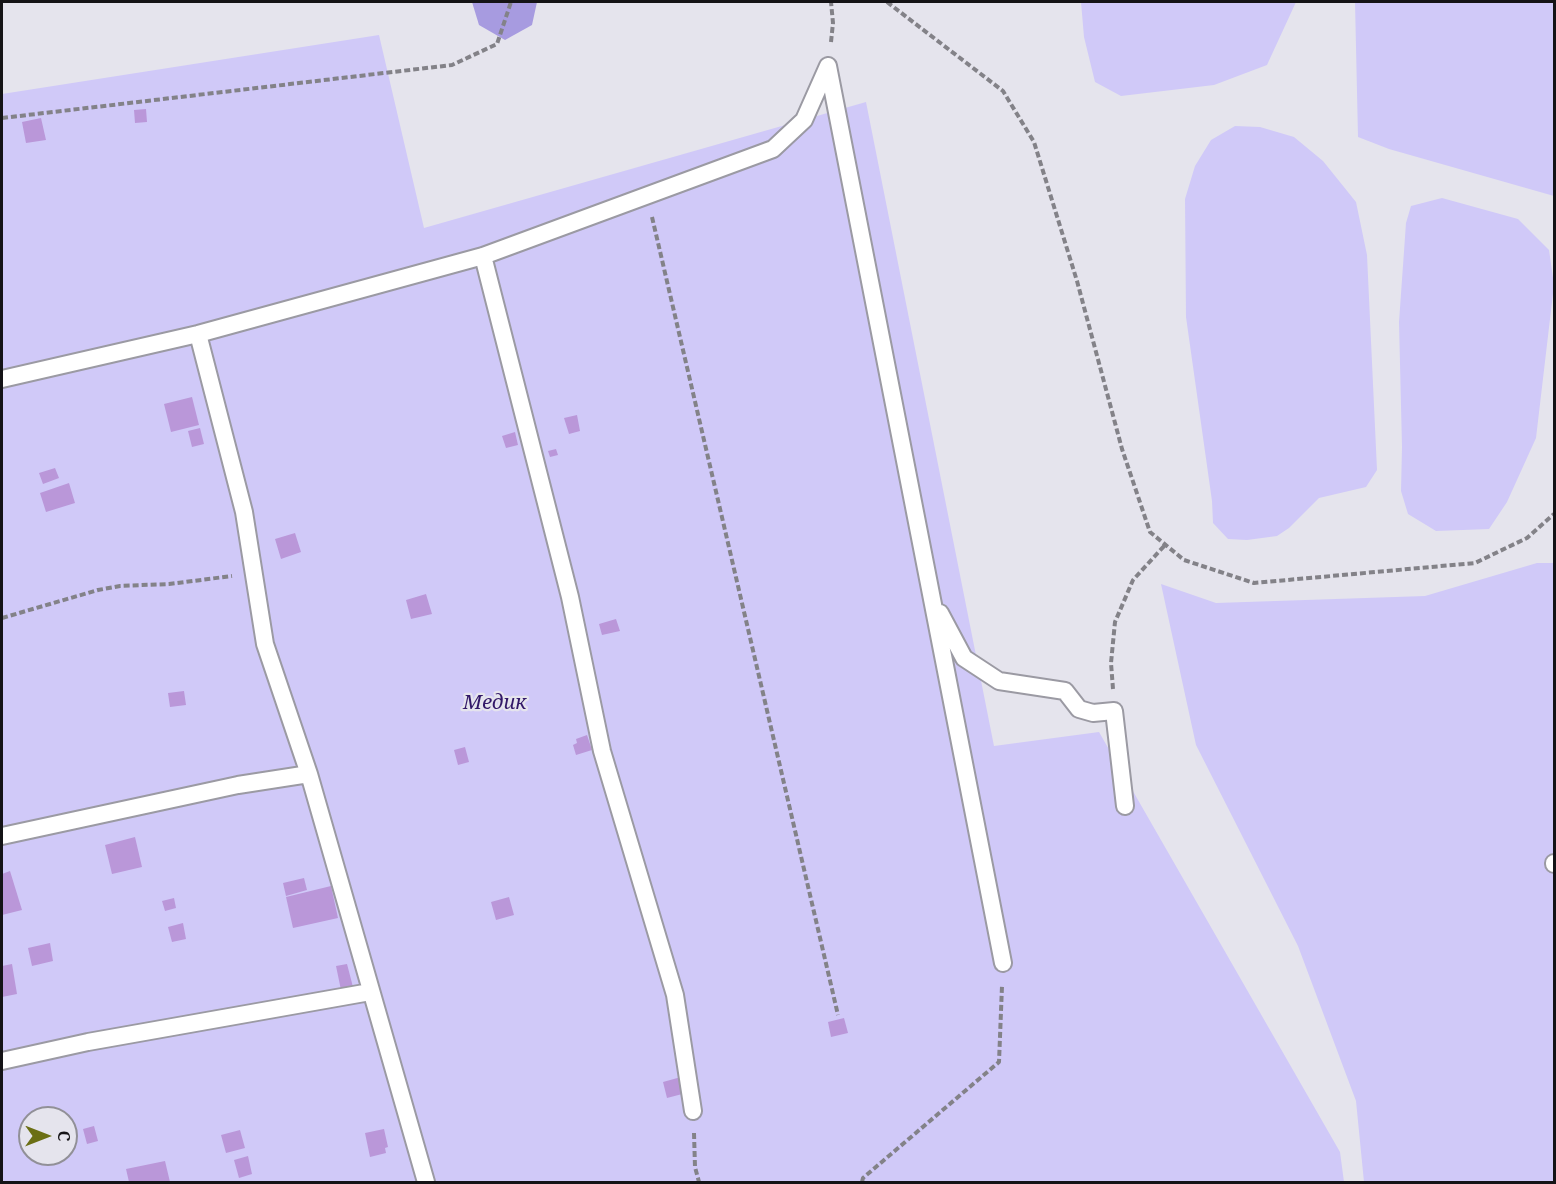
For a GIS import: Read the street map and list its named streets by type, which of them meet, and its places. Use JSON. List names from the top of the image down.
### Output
{
  "parks": ["Медик"],
  "north": "right"
}
